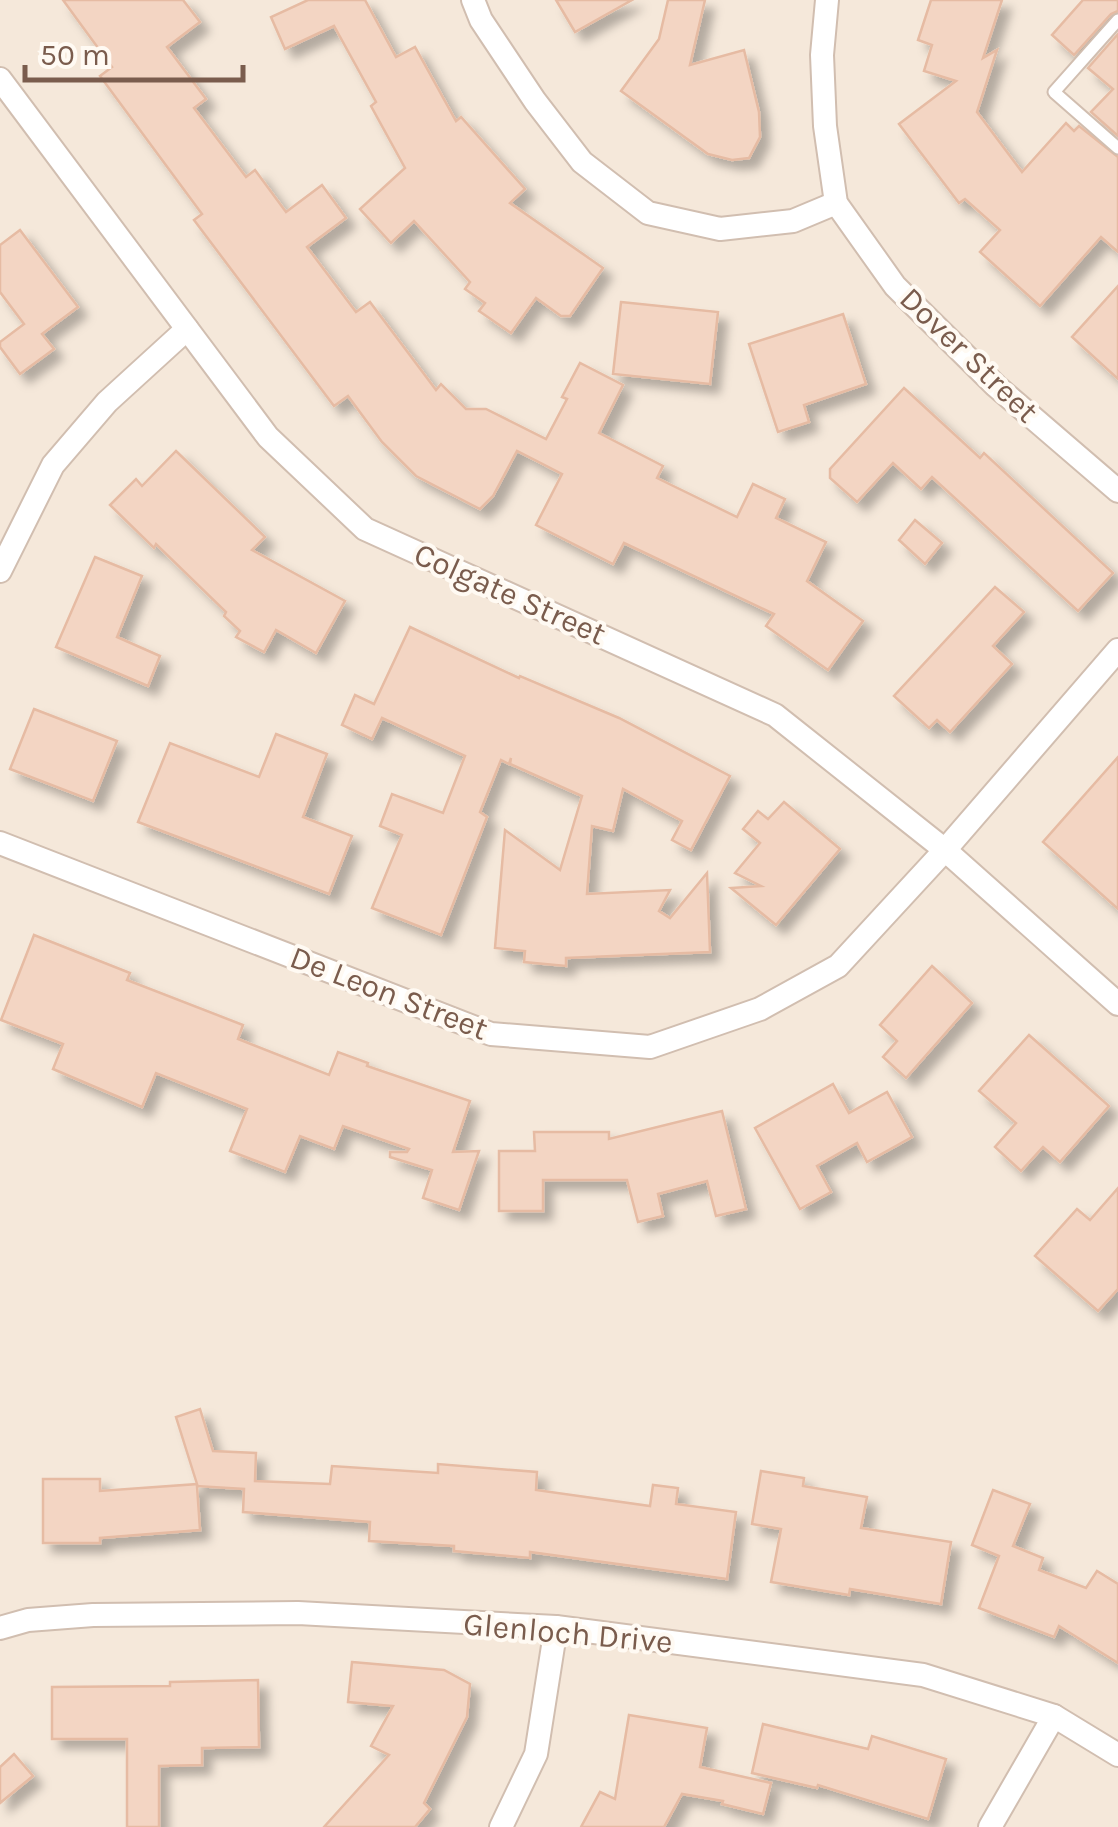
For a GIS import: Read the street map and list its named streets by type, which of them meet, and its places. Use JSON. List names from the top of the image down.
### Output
{
  "streets": {
    "street": [
      "Dover Street",
      "Colgate Street",
      "De Leon Street",
      "Glenloch Drive"
    ]
  },
  "crossings": [
    ["Colgate Street", "De Leon Street"]
  ],
  "scale_bar": "50 m"
}
